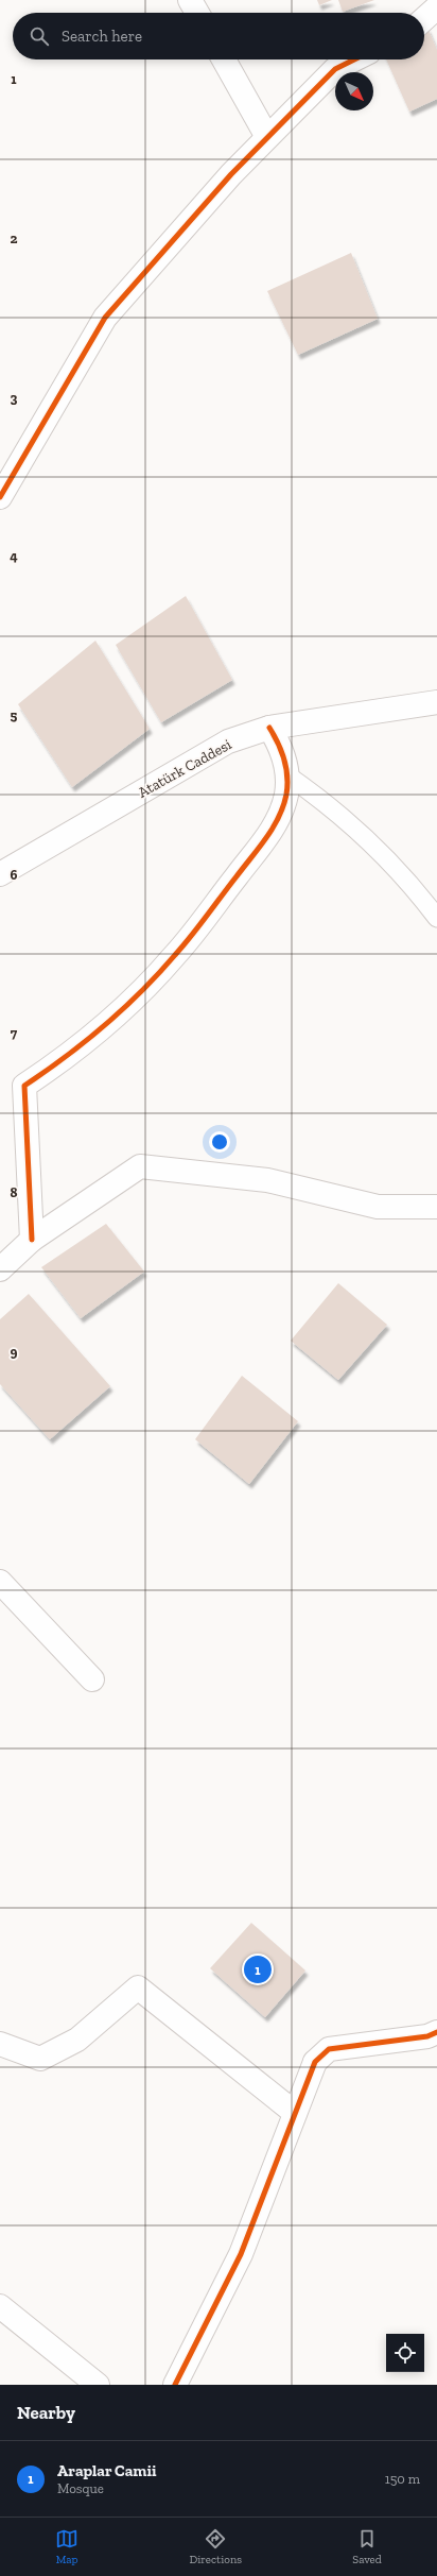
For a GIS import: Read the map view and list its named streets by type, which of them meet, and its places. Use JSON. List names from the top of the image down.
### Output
{
  "streets": {
    "street": ["Atatürk Caddesi"]
  },
  "north": "bottom right",
  "page": {
    "search": "Search here",
    "pins": "1",
    "heading": "Nearby",
    "list": [
      {
        "mark": "1",
        "name": "Araplar Camii",
        "note": "Mosque",
        "value": "150 m"
      }
    ],
    "nav": ["Map", "Directions", "Saved"]
  },
  "grid": {
    "rows": [
      "1",
      "2",
      "3",
      "4",
      "5",
      "6",
      "7",
      "8",
      "9"
    ]
  }
}
